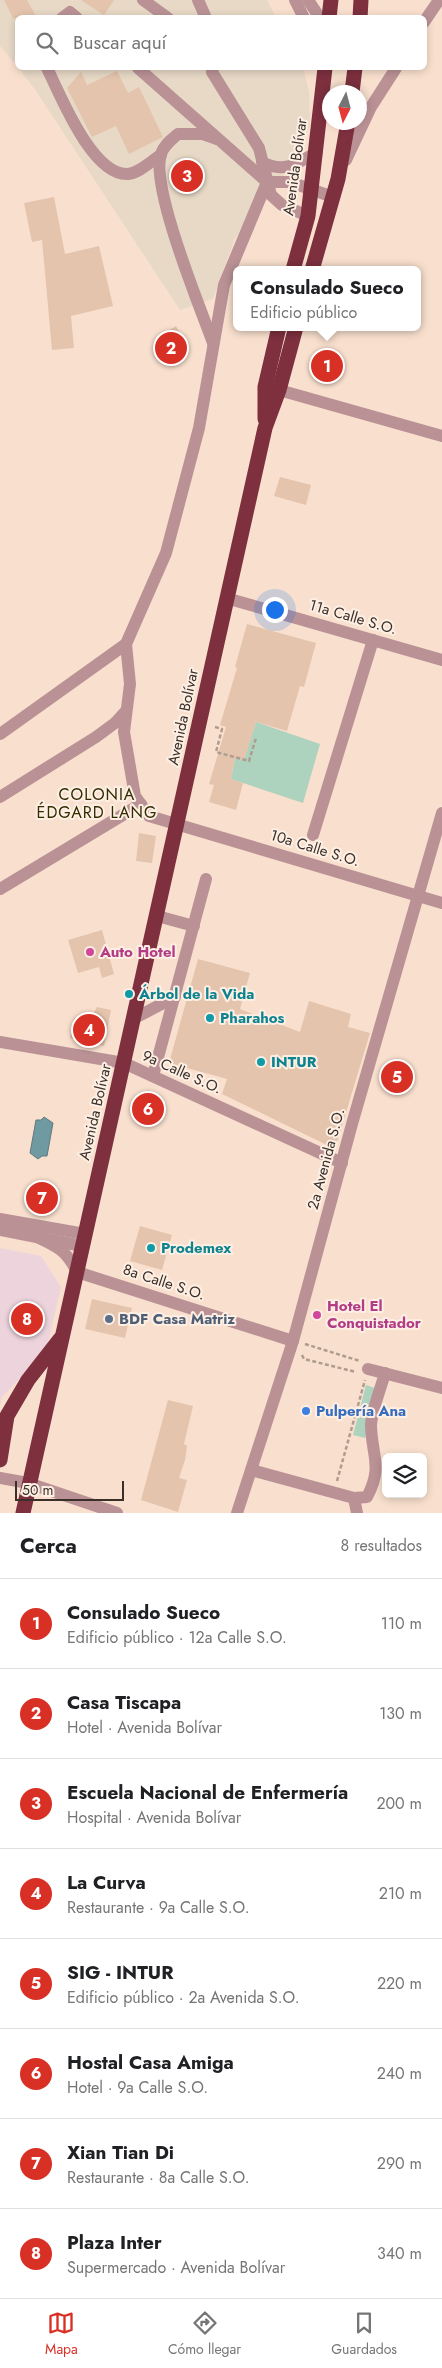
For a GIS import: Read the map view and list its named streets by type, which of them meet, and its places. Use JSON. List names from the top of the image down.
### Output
{
  "streets": {
    "highway": ["Avenida Bolívar"],
    "street": [
      "11a Calle S.O.",
      "10a Calle S.O.",
      "9a Calle S.O.",
      "2a Avenida S.O.",
      "8a Calle S.O."
    ]
  },
  "crossings": [
    ["Avenida Bolívar", "11a Calle S.O."],
    ["Avenida Bolívar", "10a Calle S.O."],
    ["Avenida Bolívar", "9a Calle S.O."],
    ["Avenida Bolívar", "8a Calle S.O."],
    ["10a Calle S.O.", "2a Avenida S.O."],
    ["9a Calle S.O.", "2a Avenida S.O."],
    ["2a Avenida S.O.", "8a Calle S.O."]
  ],
  "districts": ["COLONIA ÉDGARD LANG"],
  "places": [
    "Auto Hotel",
    "Árbol de la Vida",
    "Pharahos",
    "INTUR",
    "Prodemex",
    "Hotel El Conquistador",
    "BDF Casa Matriz",
    "Pulpería Ana"
  ],
  "scale_bar": "50 m",
  "north": "bottom",
  "page": {
    "search": "Buscar aquí",
    "pins": [
      "3",
      "2",
      "1",
      "4",
      "5",
      "6",
      "7",
      "8"
    ],
    "popup": ["Consulado Sueco", "Edificio público"],
    "scale": "50 m",
    "heading": ["Cerca", "8 resultados"],
    "list": [
      {
        "mark": "1",
        "name": "Consulado Sueco",
        "note": "Edificio público · 12a Calle S.O.",
        "value": "110 m"
      },
      {
        "mark": "2",
        "name": "Casa Tiscapa",
        "note": "Hotel · Avenida Bolívar",
        "value": "130 m"
      },
      {
        "mark": "3",
        "name": "Escuela Nacional de Enfermería",
        "note": "Hospital · Avenida Bolívar",
        "value": "200 m"
      },
      {
        "mark": "4",
        "name": "La Curva",
        "note": "Restaurante · 9a Calle S.O.",
        "value": "210 m"
      },
      {
        "mark": "5",
        "name": "SIG - INTUR",
        "note": "Edificio público · 2a Avenida S.O.",
        "value": "220 m"
      },
      {
        "mark": "6",
        "name": "Hostal Casa Amiga",
        "note": "Hotel · 9a Calle S.O.",
        "value": "240 m"
      },
      {
        "mark": "7",
        "name": "Xian Tian Di",
        "note": "Restaurante · 8a Calle S.O.",
        "value": "290 m"
      },
      {
        "mark": "8",
        "name": "Plaza Inter",
        "note": "Supermercado · Avenida Bolívar",
        "value": "340 m"
      }
    ],
    "nav": ["Mapa", "Cómo llegar", "Guardados"]
  }
}
